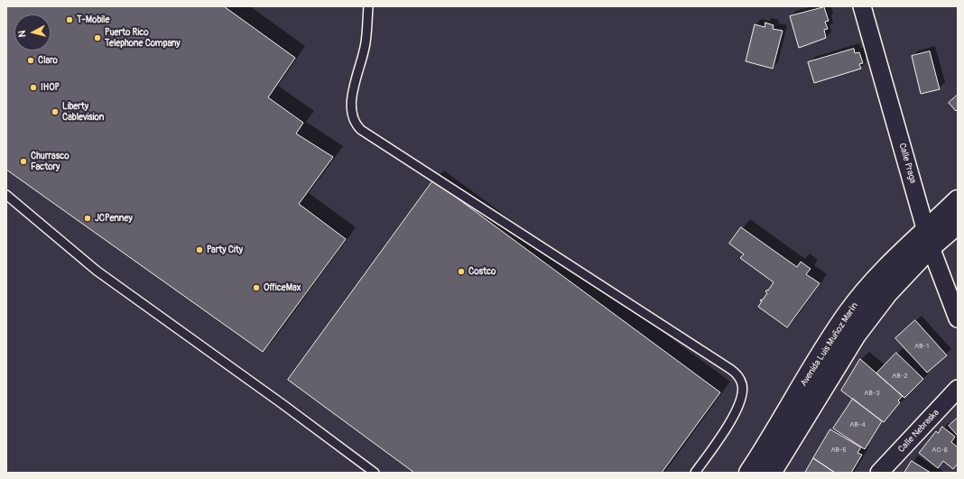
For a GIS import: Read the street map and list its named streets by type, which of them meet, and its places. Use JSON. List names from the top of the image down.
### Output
{
  "streets": {
    "main road": ["Avenida Luis Muñoz Marín"],
    "street": ["Calle Praga", "Calle Nebraska"]
  },
  "crossings": [
    ["Calle Praga", "Avenida Luis Muñoz Marín"]
  ],
  "places": [
    "T-Mobile",
    "Puerto Rico Telephone Company",
    "Claro",
    "IHOP",
    "Liberty Cablevision",
    "Churrasco Factory",
    "JCPenney",
    "Party City",
    "Costco",
    "OfficeMax"
  ],
  "house_numbers": [
    "AB-1",
    "AB-2",
    "AB-3",
    "AB-4",
    "AB-5",
    "AC-8"
  ],
  "north": "left"
}
